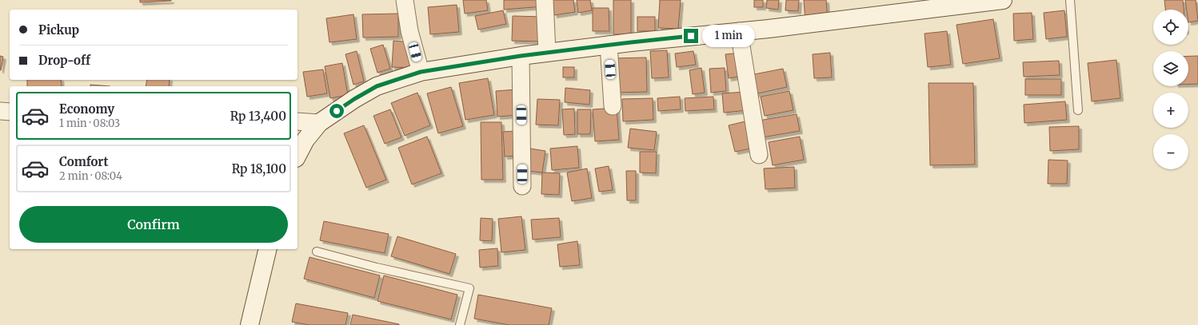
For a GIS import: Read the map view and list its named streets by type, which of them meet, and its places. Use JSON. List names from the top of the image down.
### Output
{
  "page": {
    "map_buttons": ["+", "−"],
    "banner": ["Pickup", "Drop-off"],
    "bubble": "1 min",
    "list": [
      {
        "name": "Economy",
        "note": "1 min · 08:03",
        "value": "Rp 13,400"
      },
      {
        "name": "Comfort",
        "note": "2 min · 08:04",
        "value": "Rp 18,100"
      }
    ],
    "buttons": "Confirm"
  }
}
